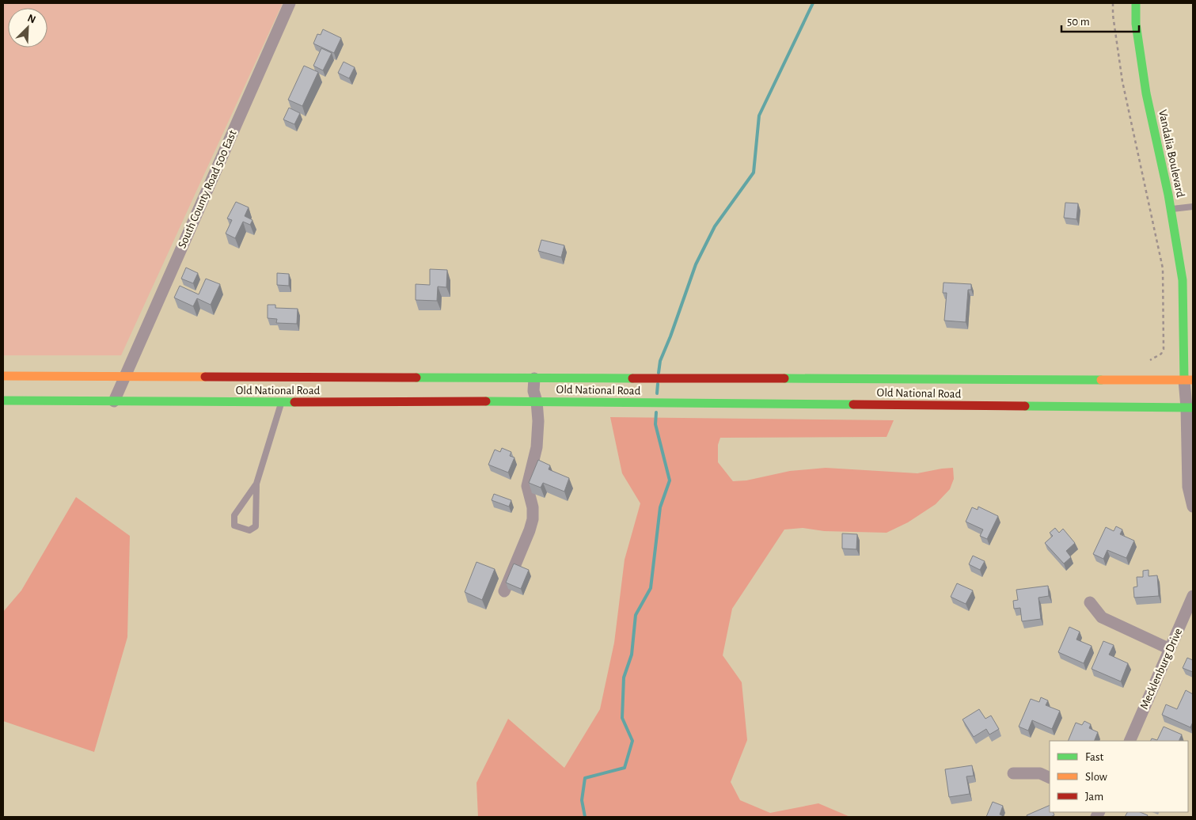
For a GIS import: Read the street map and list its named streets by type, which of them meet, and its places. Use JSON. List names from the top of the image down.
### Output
{
  "streets": {
    "main road": ["Vandalia Boulevard", "Old National Road"],
    "street": ["South County Road 500 East", "Mecklenburg Drive"]
  },
  "crossings": [
    ["Vandalia Boulevard", "Old National Road"],
    ["South County Road 500 East", "Old National Road"]
  ],
  "legend": ["Fast", "Slow", "Jam"],
  "scale_bar": "50 m",
  "north": "top right"
}
